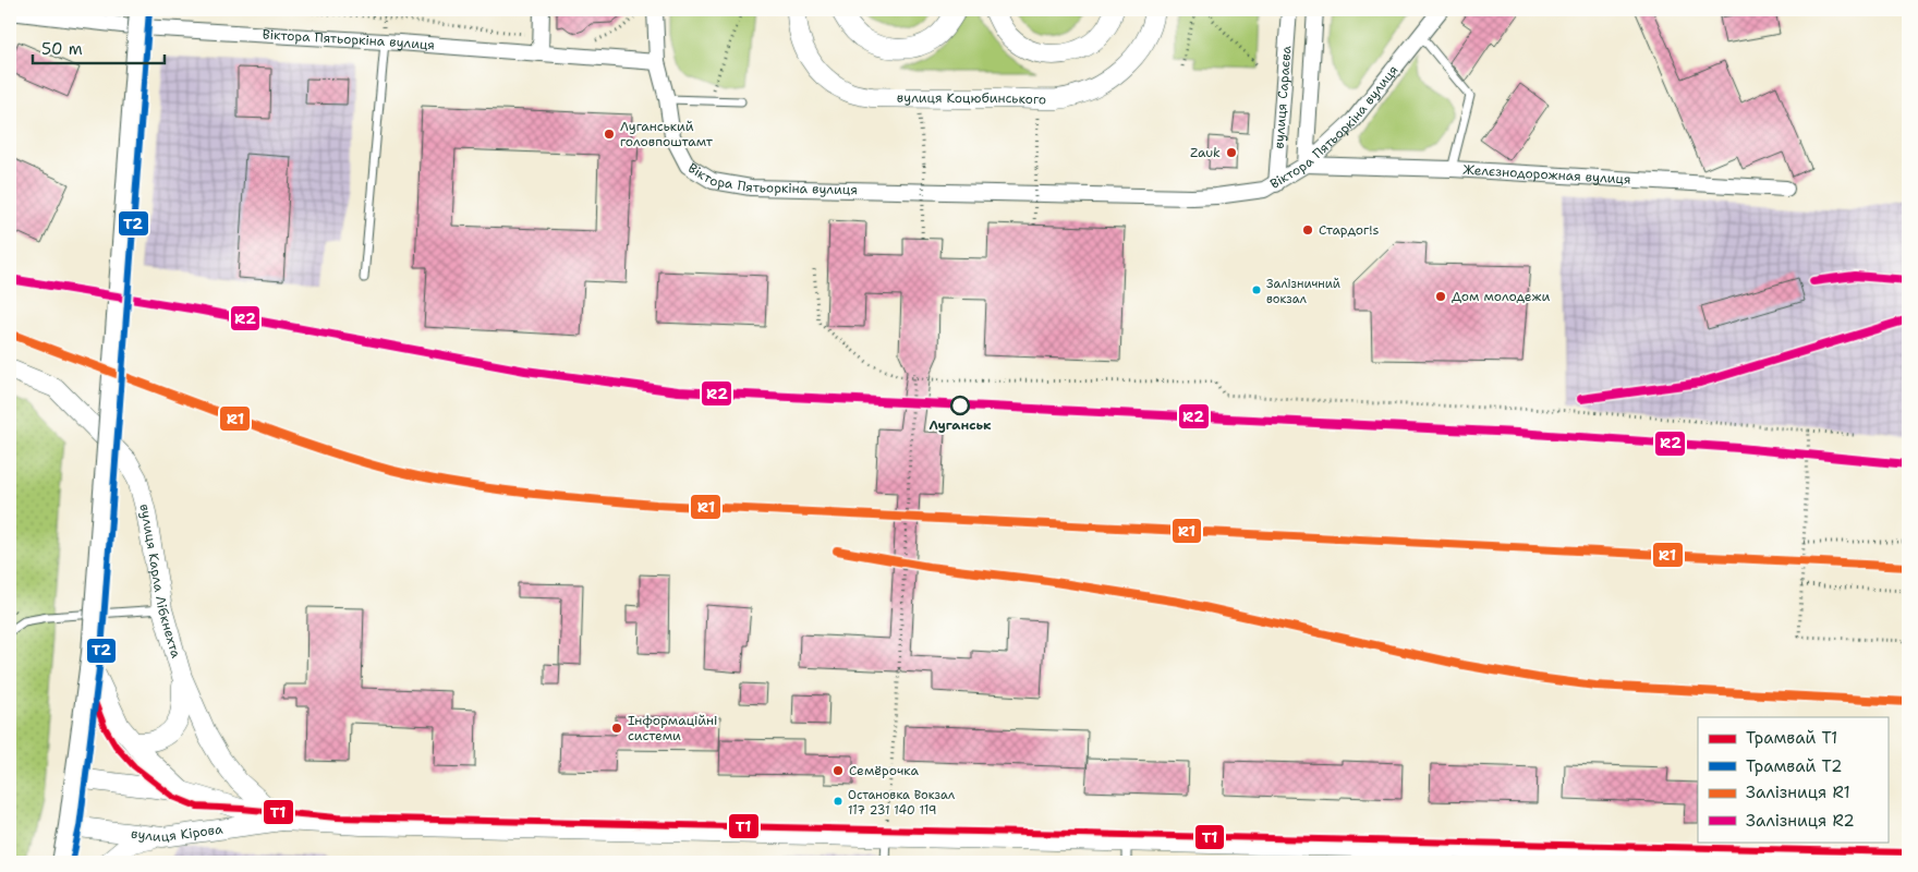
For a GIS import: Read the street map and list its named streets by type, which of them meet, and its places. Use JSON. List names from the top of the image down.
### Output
{
  "streets": {
    "street": [
      "Віктора Пятьоркіна вулиця",
      "вулиця Сараєва",
      "вулиця Коцюбинського",
      "Желєзнодорожная вулиця",
      "вулиця Карла Лібкнехта",
      "вулиця Кірова"
    ]
  },
  "crossings": [
    ["Віктора Пятьоркіна вулиця", "вулиця Сараєва"],
    ["Віктора Пятьоркіна вулиця", "Желєзнодорожная вулиця"],
    ["вулиця Карла Лібкнехта", "вулиця Кірова"]
  ],
  "places": [
    "Луганський головпоштамт",
    "Zauk",
    "Стардог!s",
    "Залізничний вокзал",
    "Дом молодежи",
    "Луганськ",
    "Інформаційні системи",
    "Семёрочка",
    "Остановка Вокзал 117 231 140 119"
  ],
  "lines": [
    "tram line T2",
    "rail line R2",
    "rail line R1",
    "tram line T1"
  ],
  "legend": [
    "Трамвай T1",
    "Трамвай T2",
    "Залізниця R1",
    "Залізниця R2"
  ],
  "scale_bar": "50 m"
}
